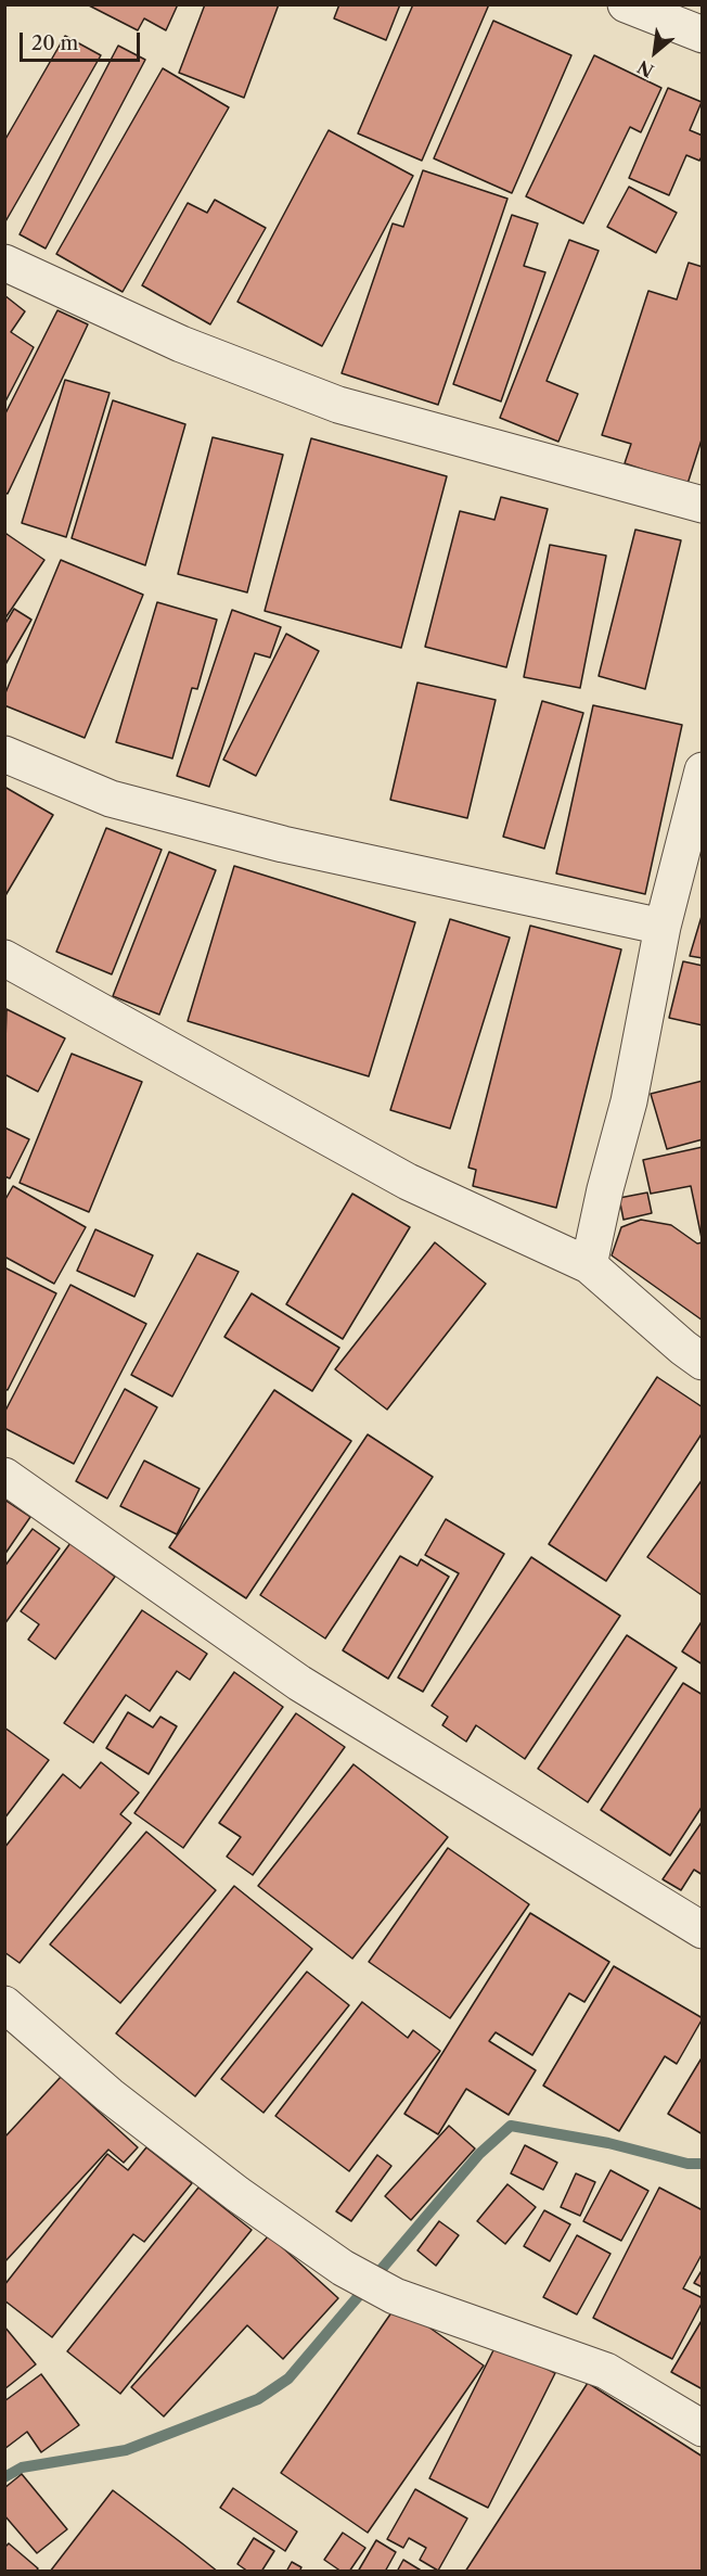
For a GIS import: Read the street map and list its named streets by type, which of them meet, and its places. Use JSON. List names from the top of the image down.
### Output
{
  "scale_bar": "20 m",
  "north": "bottom left"
}
